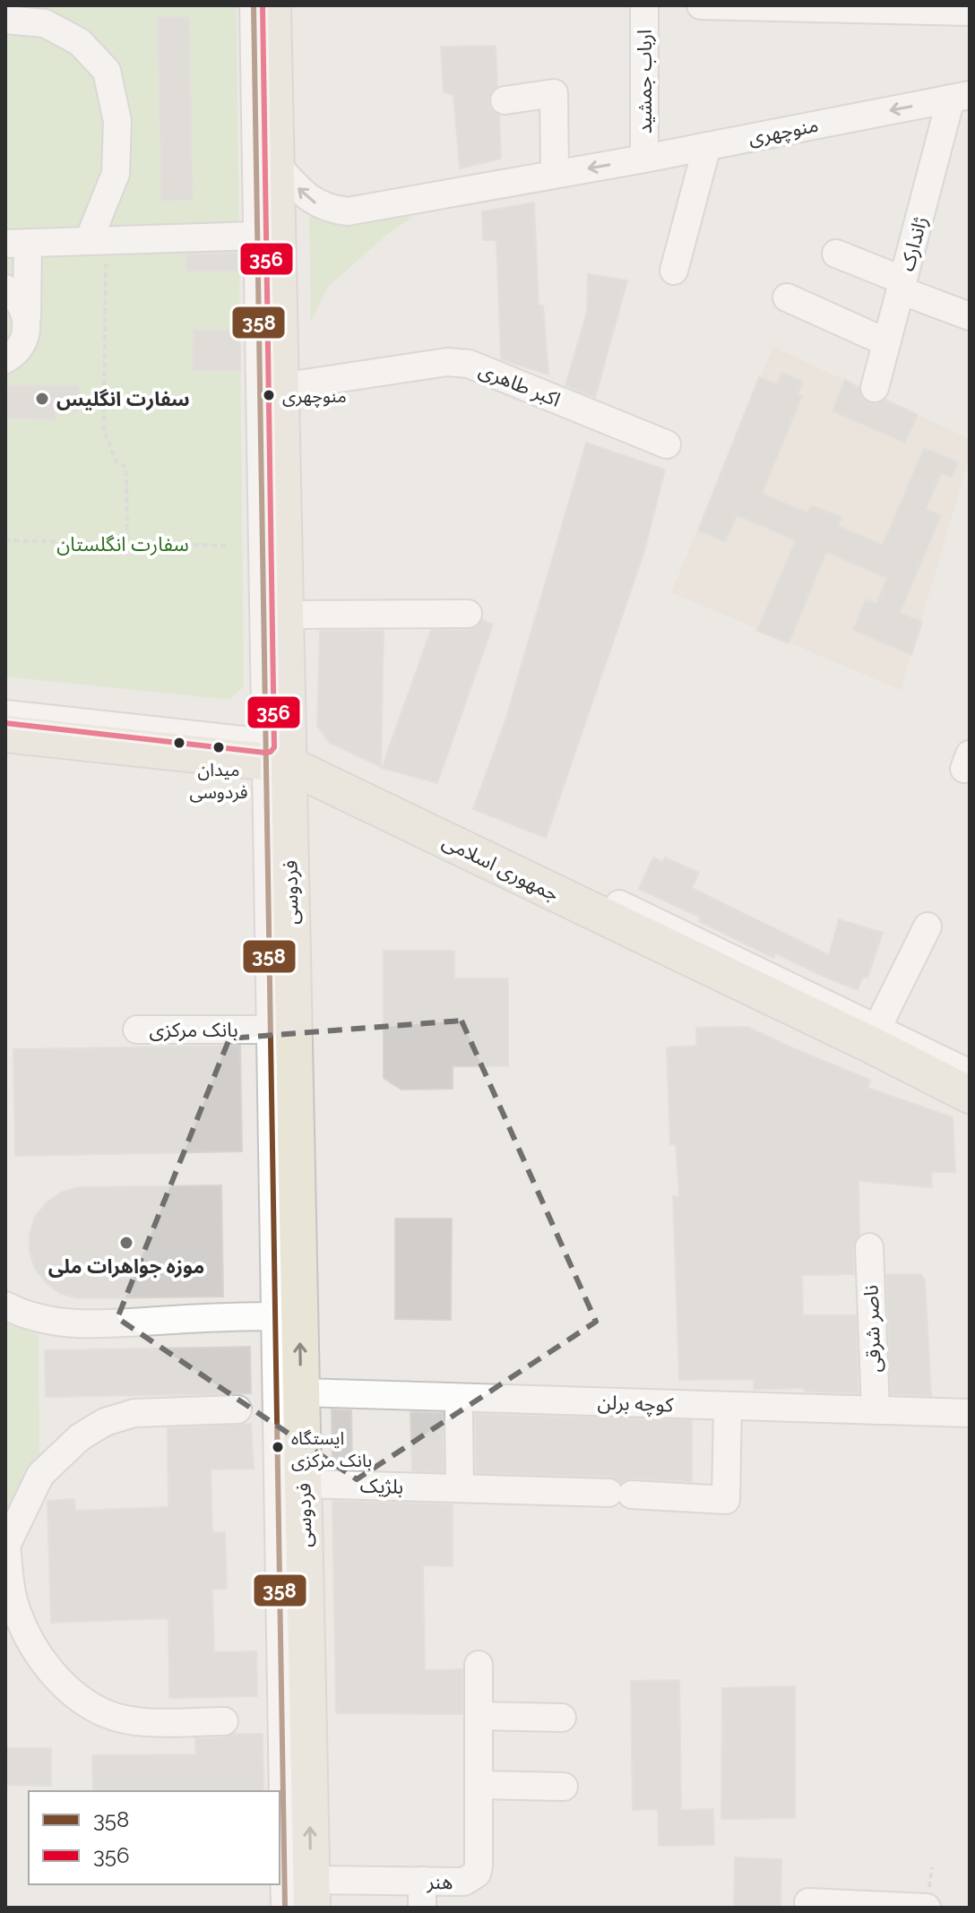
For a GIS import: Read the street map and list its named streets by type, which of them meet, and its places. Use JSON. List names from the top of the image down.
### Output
{
  "streets": {
    "main road": ["جمهوری اسلامی", "فردوسی"],
    "street": [
      "ارباب جمشید",
      "منوچهری",
      "ژاندارک",
      "اکبر طاهری",
      "بانک مرکزی",
      "ناصر شرقی",
      "کوچه برلن",
      "بلژیک",
      "هنر"
    ]
  },
  "crossings": [
    ["ارباب جمشید", "منوچهری"],
    ["منوچهری", "ژاندارک"],
    ["منوچهری", "فردوسی"],
    ["اکبر طاهری", "فردوسی"],
    ["جمهوری اسلامی", "فردوسی"],
    ["فردوسی", "بانک مرکزی"],
    ["فردوسی", "کوچه برلن"],
    ["فردوسی", "بلژیک"],
    ["فردوسی", "هنر"],
    ["ناصر شرقی", "کوچه برلن"],
    ["کوچه برلن", "بلژیک"]
  ],
  "parks": ["سفارت انگلستان"],
  "places": [
    "منوچهری",
    "سفارت انگلیس",
    "میدان فردوسی",
    "موزه جواهرات ملی",
    "ایستگاه بانک مرکزی"
  ],
  "lines": ["transit line 358", "transit line 356"],
  "legend": ["358", "356"]
}
